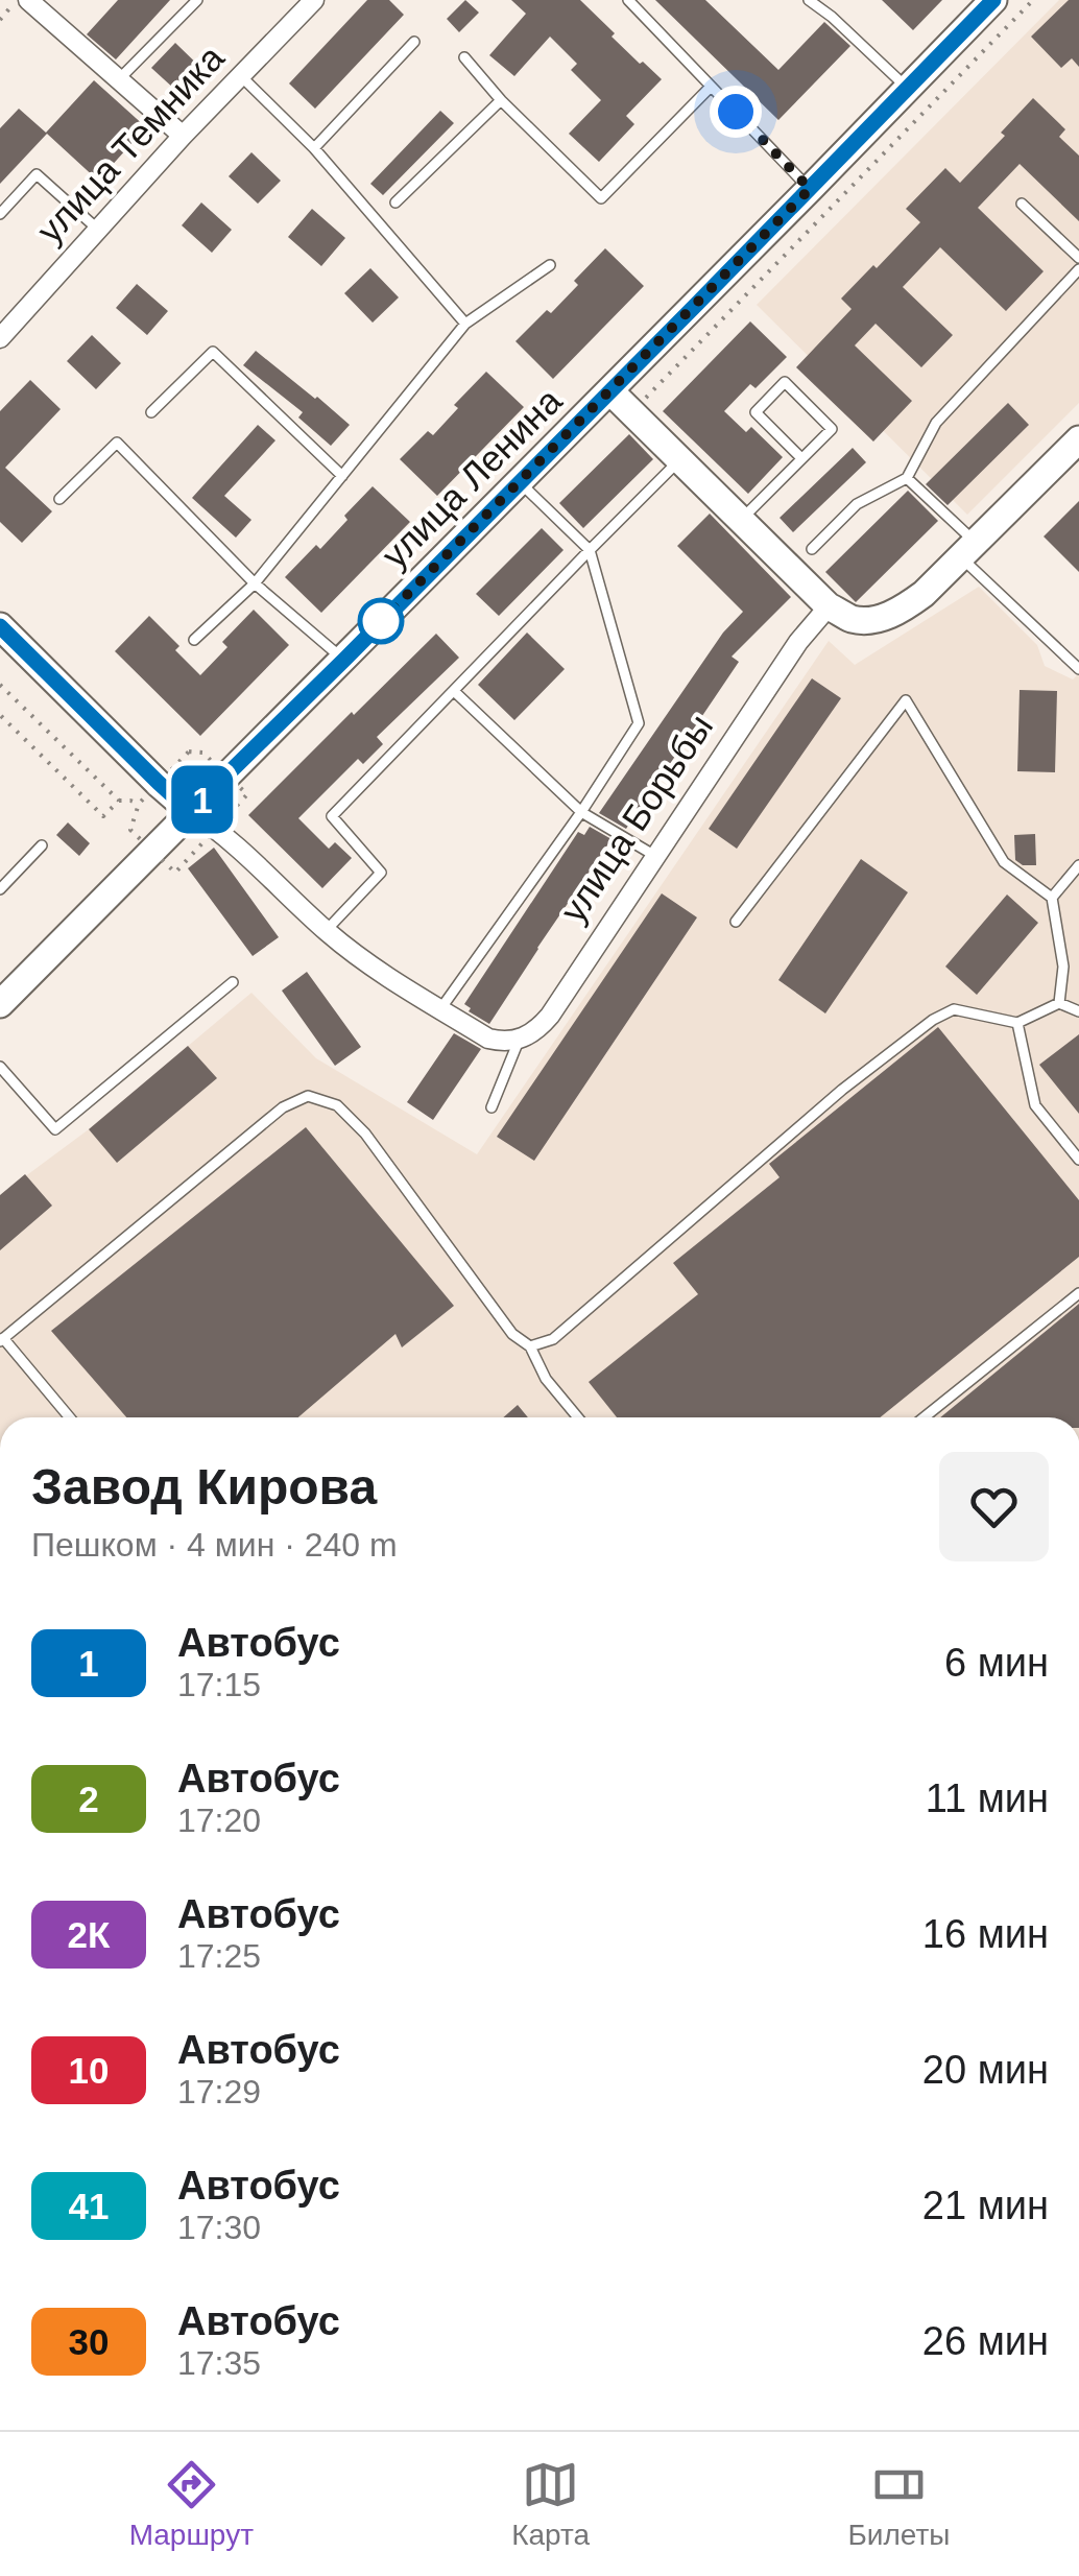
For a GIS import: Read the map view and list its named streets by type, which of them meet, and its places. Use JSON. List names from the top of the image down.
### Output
{
  "streets": {
    "street": ["улица Темника", "улица Ленина", "улица Борьбы"]
  },
  "lines": ["bus line 1"],
  "page": {
    "on_map": "1",
    "heading": ["Завод Кирова", "Пешком · 4 мин · 240 m"],
    "list": [
      {
        "mark": "1",
        "name": "Автобус",
        "note": "17:15",
        "value": "6 мин"
      },
      {
        "mark": "2",
        "name": "Автобус",
        "note": "17:20",
        "value": "11 мин"
      },
      {
        "mark": "2К",
        "name": "Автобус",
        "note": "17:25",
        "value": "16 мин"
      },
      {
        "mark": "10",
        "name": "Автобус",
        "note": "17:29",
        "value": "20 мин"
      },
      {
        "mark": "41",
        "name": "Автобус",
        "note": "17:30",
        "value": "21 мин"
      },
      {
        "mark": "30",
        "name": "Автобус",
        "note": "17:35",
        "value": "26 мин"
      }
    ],
    "tabs": ["Маршрут", "Карта", "Билеты"]
  }
}
